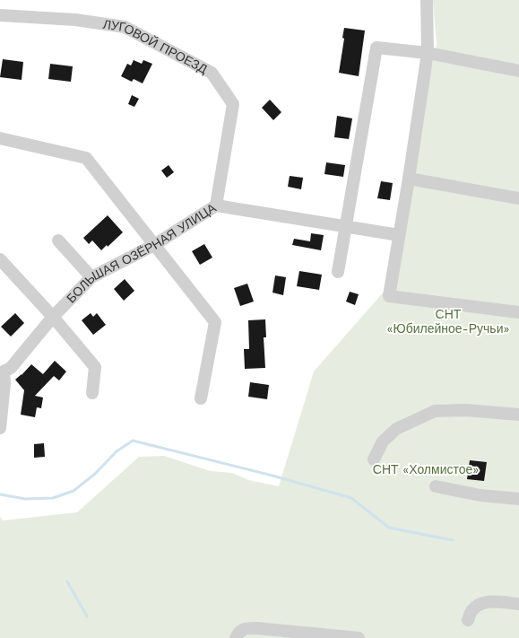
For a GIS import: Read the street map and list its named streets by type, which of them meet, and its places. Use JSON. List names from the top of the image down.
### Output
{
  "streets": {
    "street": ["ЛУГОВОЙ ПРОЕЗД", "БОЛЬШАЯ ОЗЁРНАЯ УЛИЦА"]
  },
  "crossings": [
    ["ЛУГОВОЙ ПРОЕЗД", "БОЛЬШАЯ ОЗЁРНАЯ УЛИЦА"]
  ],
  "parks": ["СНТ «Юбилейное-Ручьи»", "СНТ «Холмистое»"]
}
